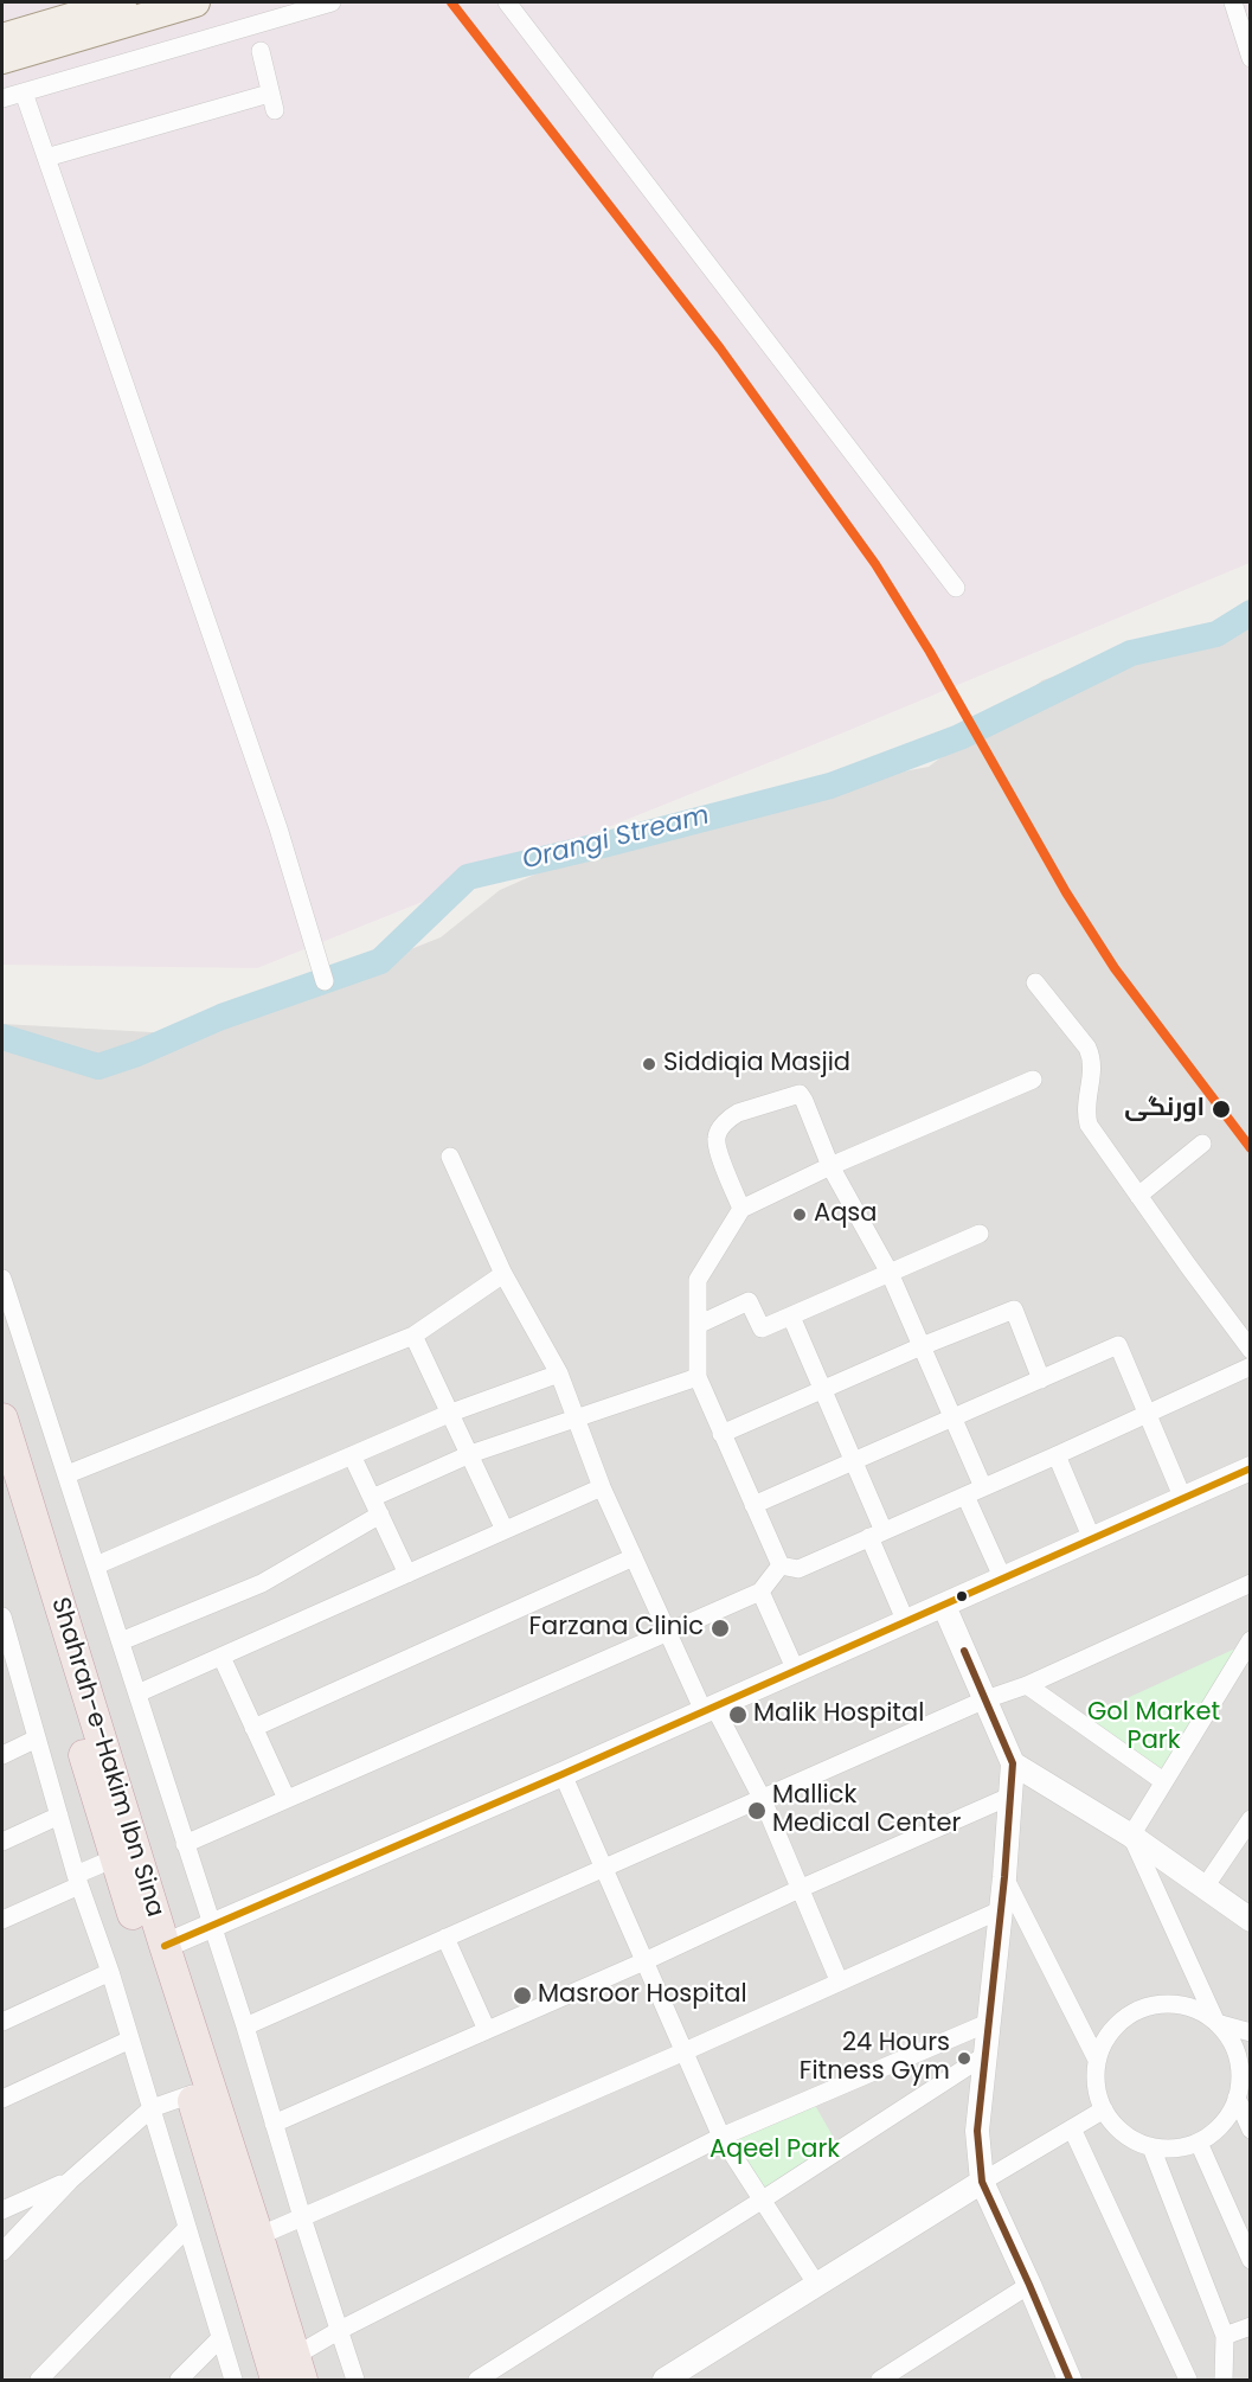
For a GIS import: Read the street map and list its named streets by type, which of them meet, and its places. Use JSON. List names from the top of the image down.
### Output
{
  "streets": {
    "highway": ["Shahrah-e-Hakim Ibn Sina"]
  },
  "water": ["Orangi Stream"],
  "parks": ["Gol Market Park", "Aqeel Park"],
  "places": [
    "Siddiqia Masjid",
    "اورنگی",
    "Aqsa",
    "Farzana Clinic",
    "Malik Hospital",
    "Mallick Medical Center",
    "Masroor Hospital",
    "24 Hours Fitness Gym"
  ]
}
